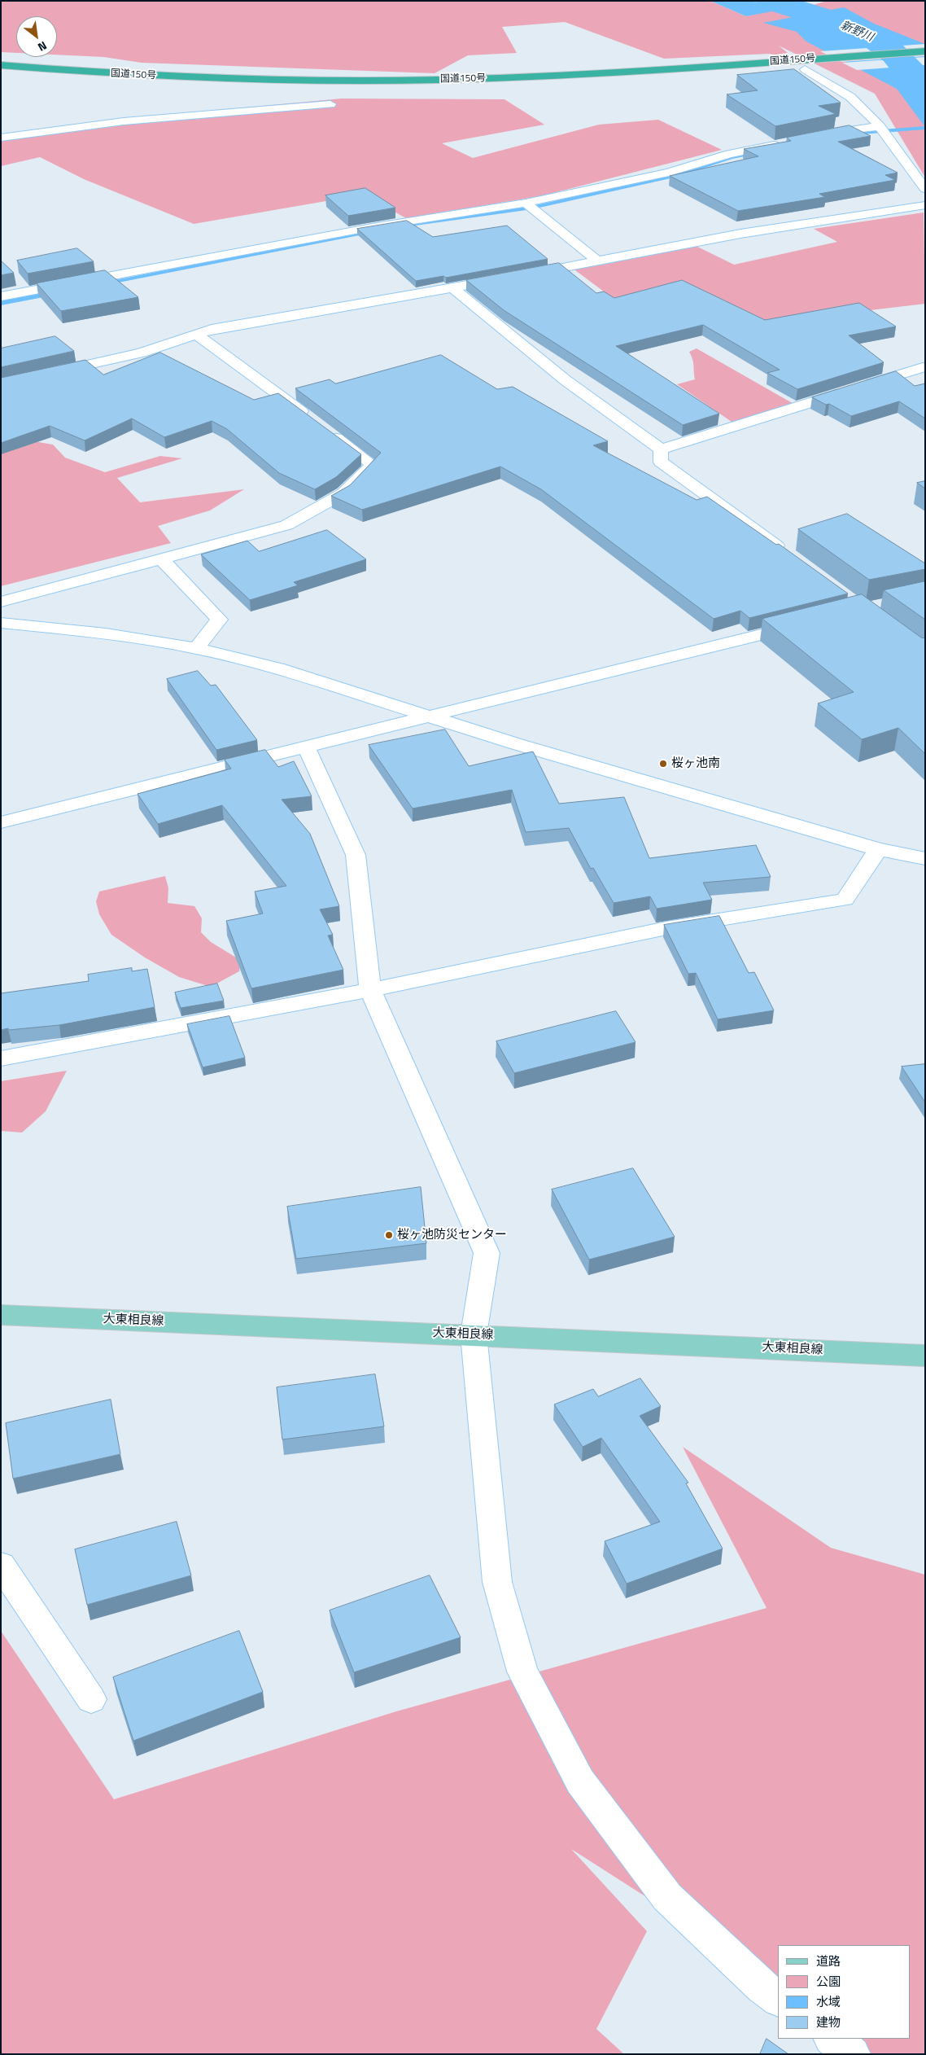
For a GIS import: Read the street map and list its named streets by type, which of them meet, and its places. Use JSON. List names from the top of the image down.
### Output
{
  "streets": {
    "highway": ["国道150号"],
    "main road": ["大東相良線"]
  },
  "water": ["新野川"],
  "places": ["桜ヶ池南", "桜ヶ池防災センター"],
  "legend": [
    "道路",
    "公園",
    "水域",
    "建物"
  ],
  "north": "bottom right"
}
